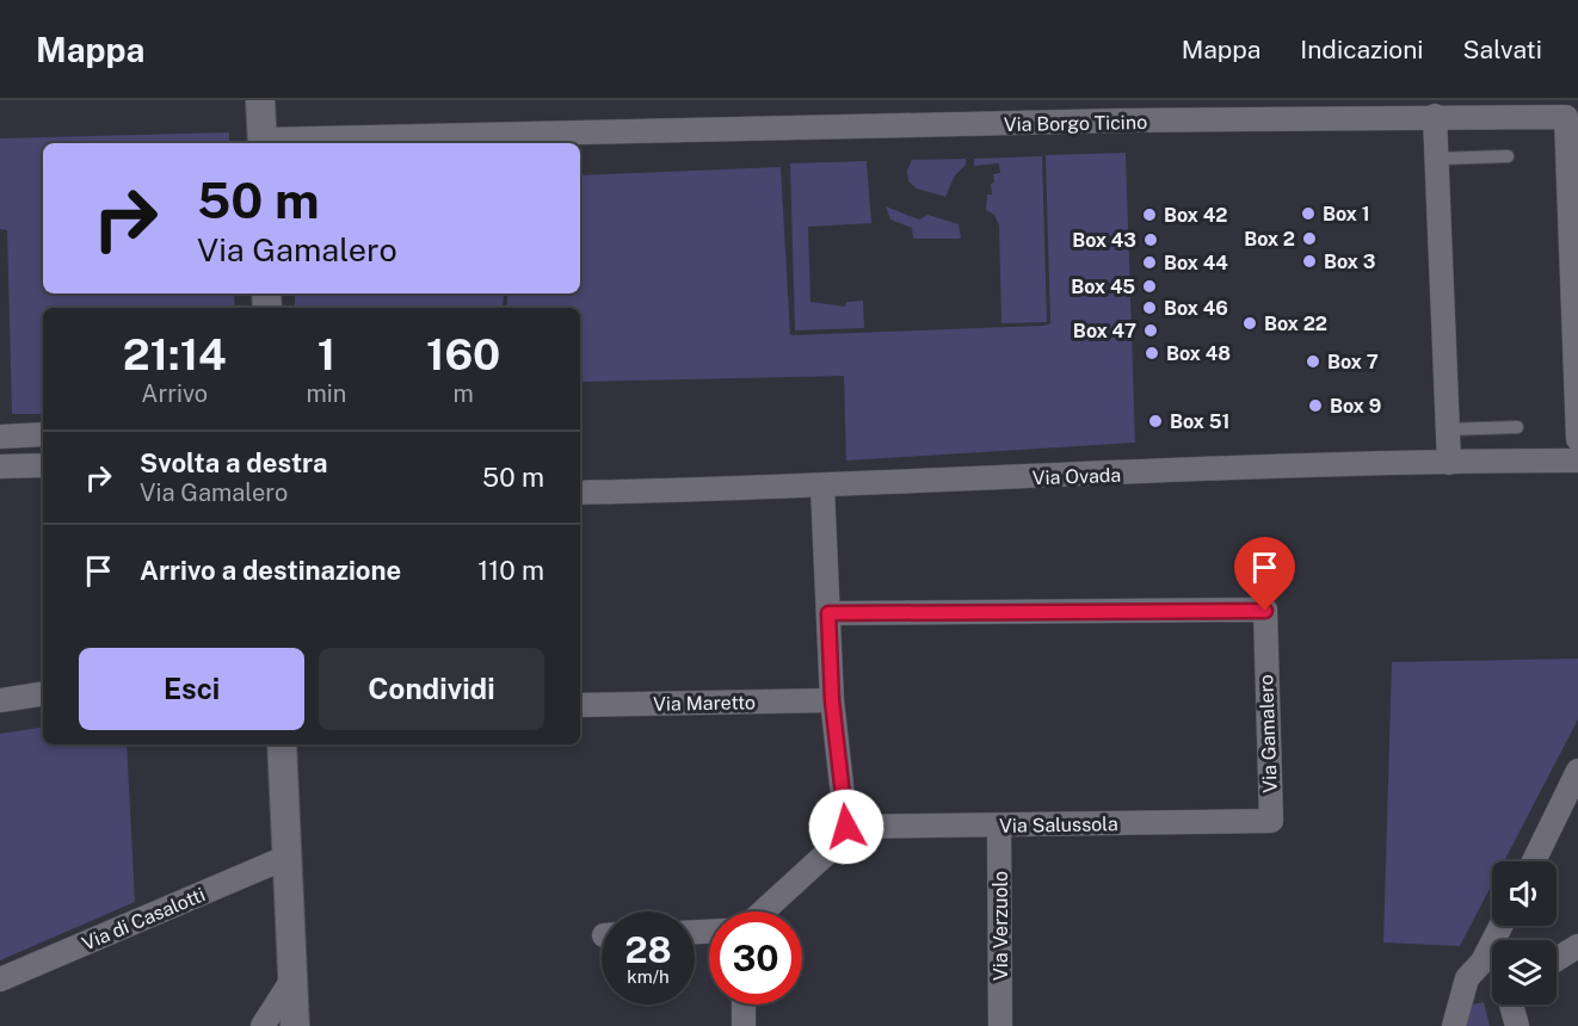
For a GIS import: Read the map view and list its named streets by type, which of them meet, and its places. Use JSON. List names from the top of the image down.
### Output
{
  "streets": {
    "street": [
      "Via Borgo Ticino",
      "Via Ovada",
      "Via Maretto",
      "Via Gamalero",
      "Via Salussola",
      "Via di Casalotti",
      "Via Verzuolo"
    ]
  },
  "crossings": [
    ["Via Gamalero", "Via Salussola"],
    ["Via Salussola", "Via Verzuolo"]
  ],
  "places": [
    "Box 1",
    "Box 42",
    "Box 2",
    "Box 43",
    "Box 3",
    "Box 44",
    "Box 45",
    "Box 46",
    "Box 22",
    "Box 47",
    "Box 48",
    "Box 7",
    "Box 9",
    "Box 51"
  ],
  "page": {
    "header": "Mappa",
    "nav": ["Mappa", "Indicazioni", "Salvati"],
    "turn": ["50 m", "Via Gamalero"],
    "eta": [
      "21:14",
      "Arrivo",
      "1",
      "min",
      "160",
      "m"
    ],
    "list": [
      {
        "name": "Svolta a destra",
        "note": "Via Gamalero",
        "value": "50 m"
      },
      {
        "name": "Arrivo a destinazione",
        "value": "110 m"
      }
    ],
    "buttons": ["Esci", "Condividi"],
    "speed": "28 km/h",
    "limit": "30"
  }
}
